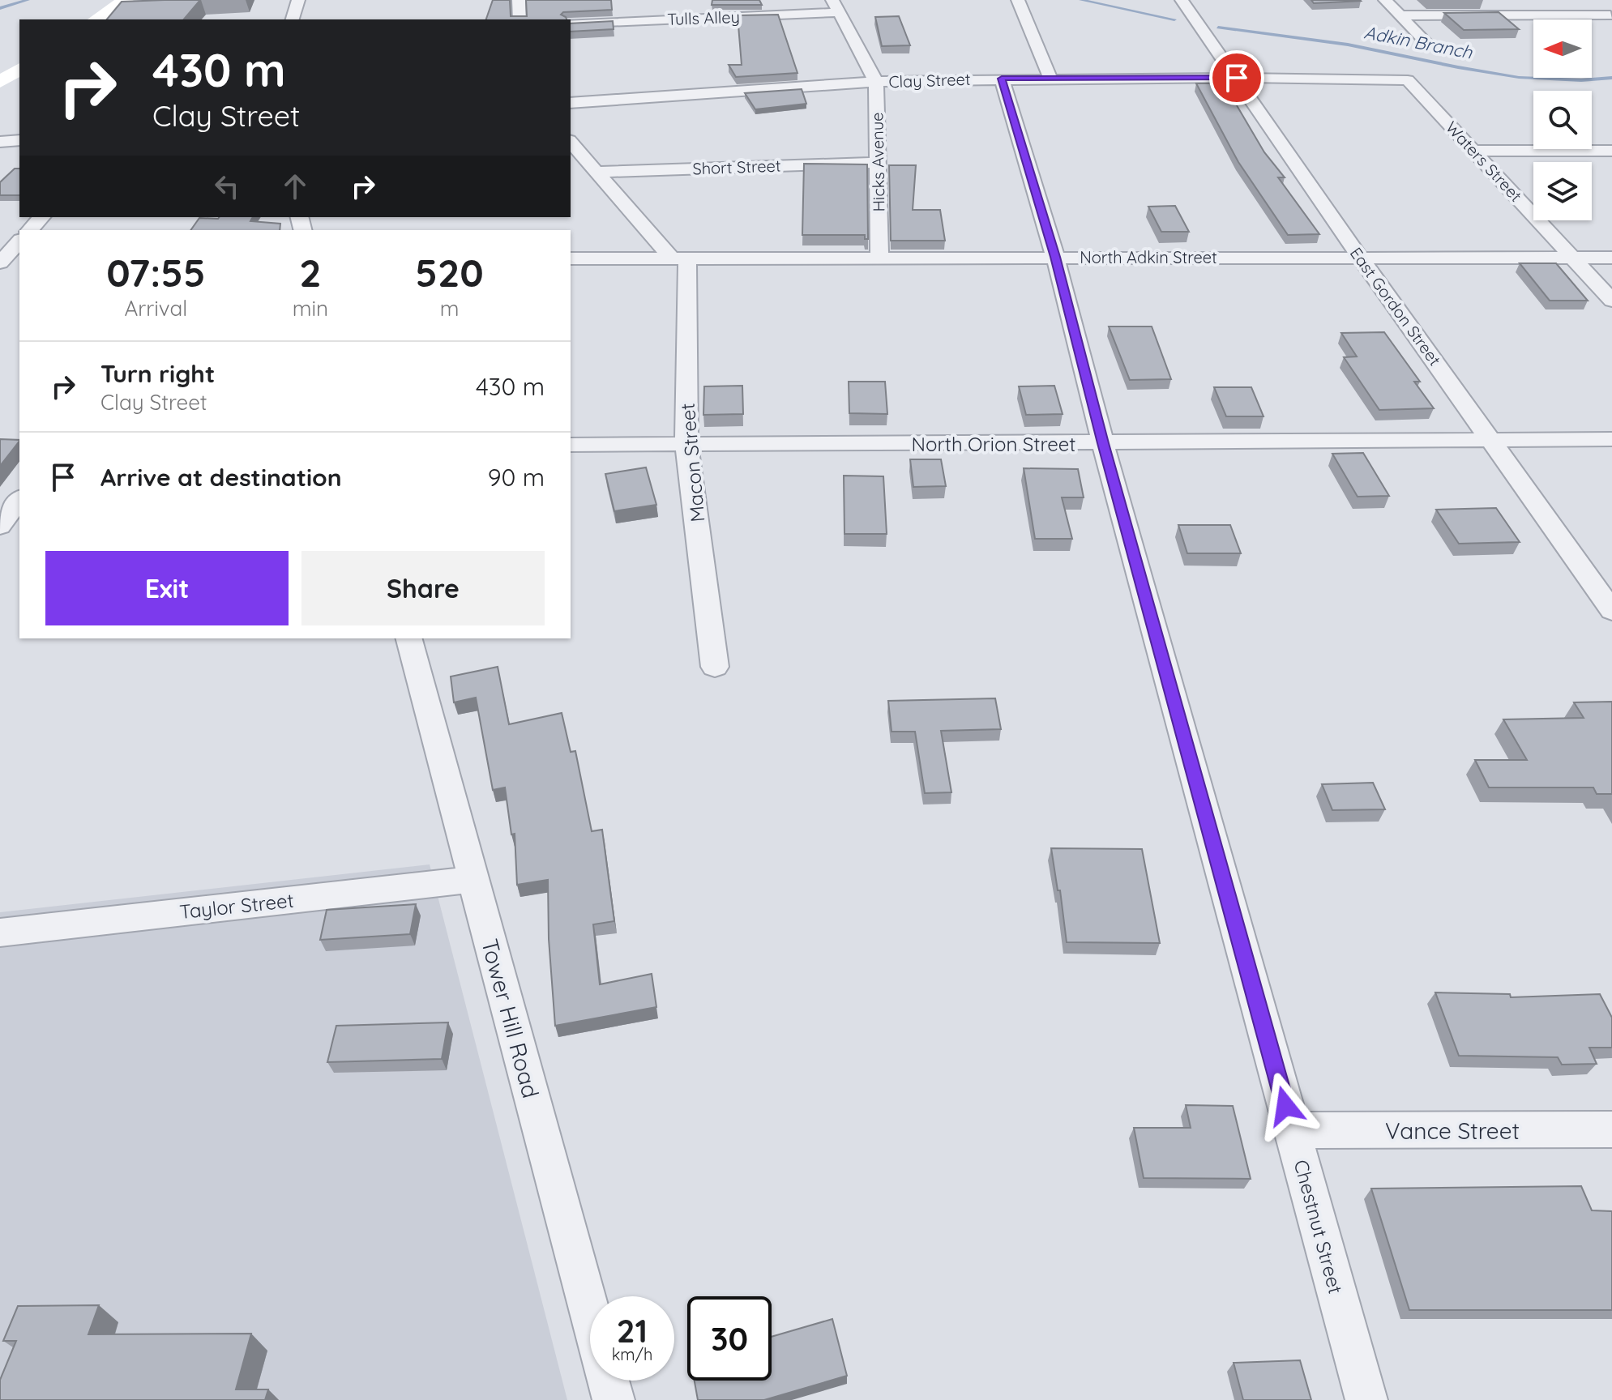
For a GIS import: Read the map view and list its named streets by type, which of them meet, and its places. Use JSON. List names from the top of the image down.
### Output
{
  "streets": {
    "street": [
      "Tulls Alley",
      "Clay Street",
      "Waters Street",
      "Hicks Avenue",
      "Short Street",
      "North Adkin Street",
      "East Gordon Street",
      "North Orion Street",
      "Macon Street",
      "Taylor Street",
      "Tower Hill Road",
      "Vance Street",
      "Chestnut Street"
    ]
  },
  "crossings": [
    ["Tulls Alley", "Hicks Avenue"],
    ["Clay Street", "Waters Street"],
    ["Clay Street", "Hicks Avenue"],
    ["Clay Street", "East Gordon Street"],
    ["Clay Street", "Chestnut Street"],
    ["Waters Street", "North Adkin Street"],
    ["Hicks Avenue", "Short Street"],
    ["Hicks Avenue", "North Adkin Street"],
    ["North Adkin Street", "East Gordon Street"],
    ["North Adkin Street", "Macon Street"],
    ["North Adkin Street", "Chestnut Street"],
    ["East Gordon Street", "North Orion Street"],
    ["North Orion Street", "Macon Street"],
    ["North Orion Street", "Chestnut Street"],
    ["Taylor Street", "Tower Hill Road"],
    ["Vance Street", "Chestnut Street"]
  ],
  "water": ["Adkin Branch"],
  "north": "left",
  "page": {
    "turn": ["430 m", "Clay Street"],
    "eta": [
      "07:55",
      "Arrival",
      "2",
      "min",
      "520",
      "m"
    ],
    "list": [
      {
        "name": "Turn right",
        "note": "Clay Street",
        "value": "430 m"
      },
      {
        "name": "Arrive at destination",
        "value": "90 m"
      }
    ],
    "buttons": ["Exit", "Share"],
    "speed": "21 km/h",
    "limit": "30"
  }
}
